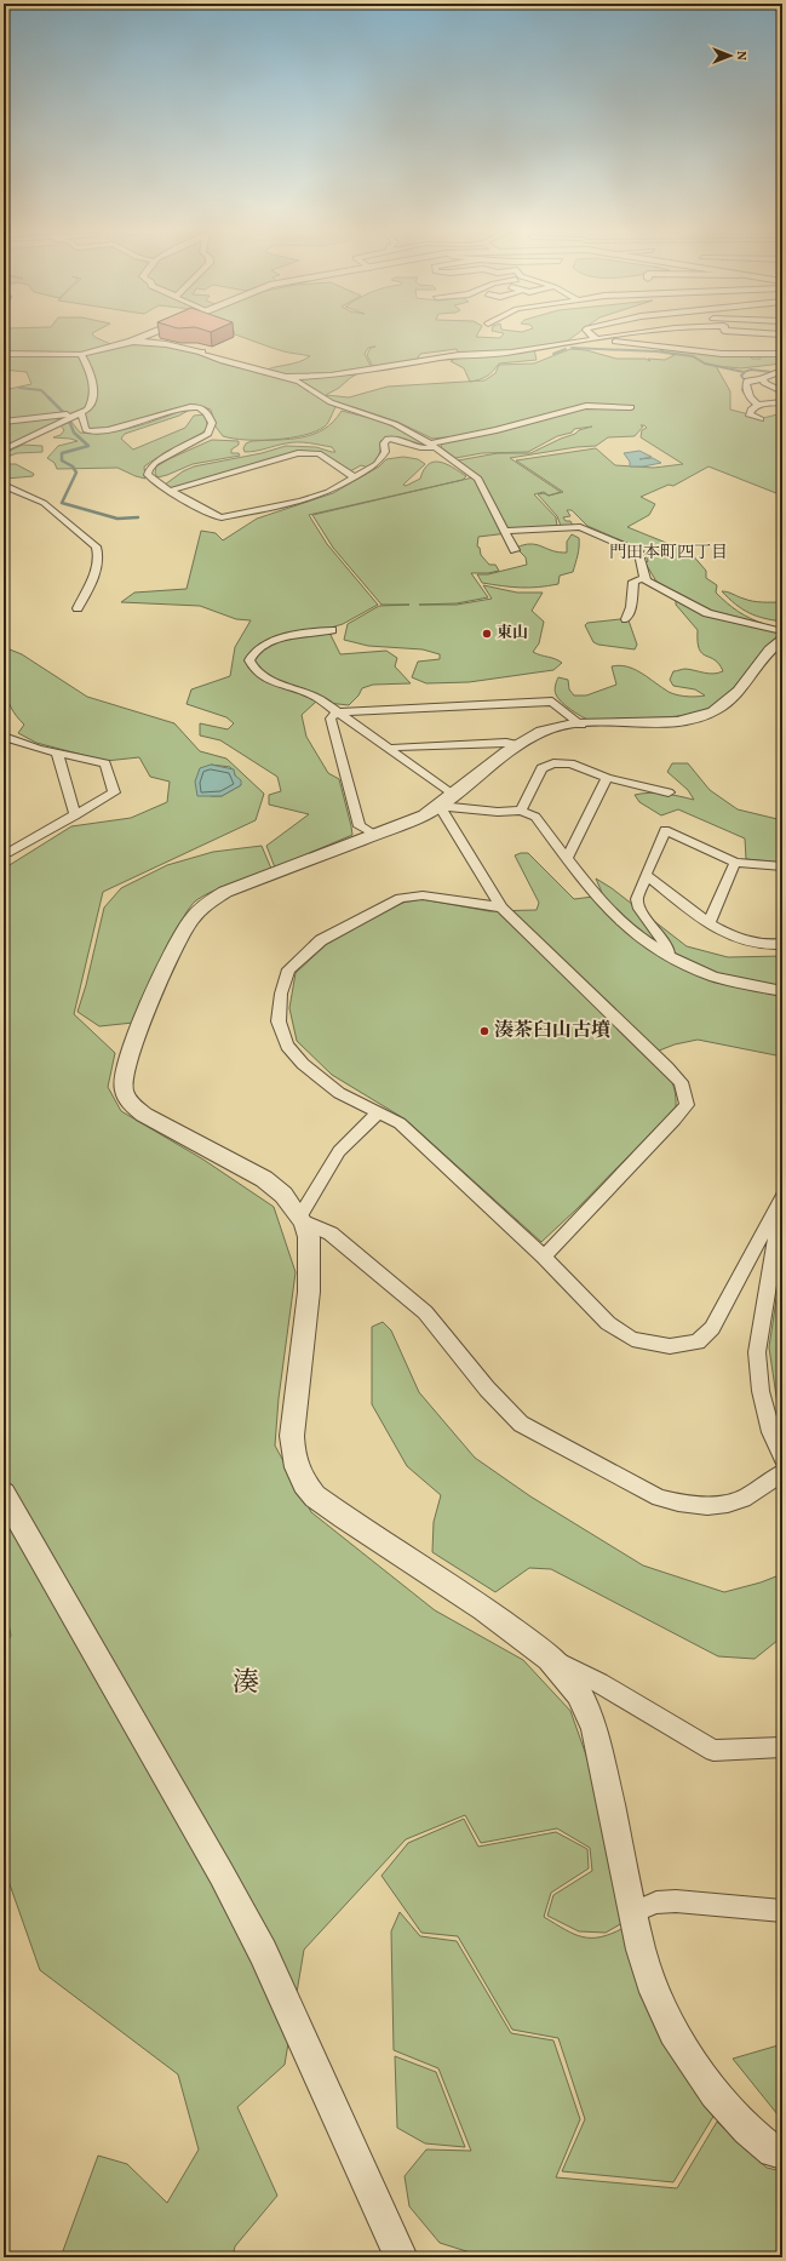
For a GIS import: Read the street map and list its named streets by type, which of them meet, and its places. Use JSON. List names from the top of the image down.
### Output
{
  "districts": ["門田本町四丁目", "湊"],
  "places": ["東山", "湊茶臼山古墳"],
  "north": "right"
}
